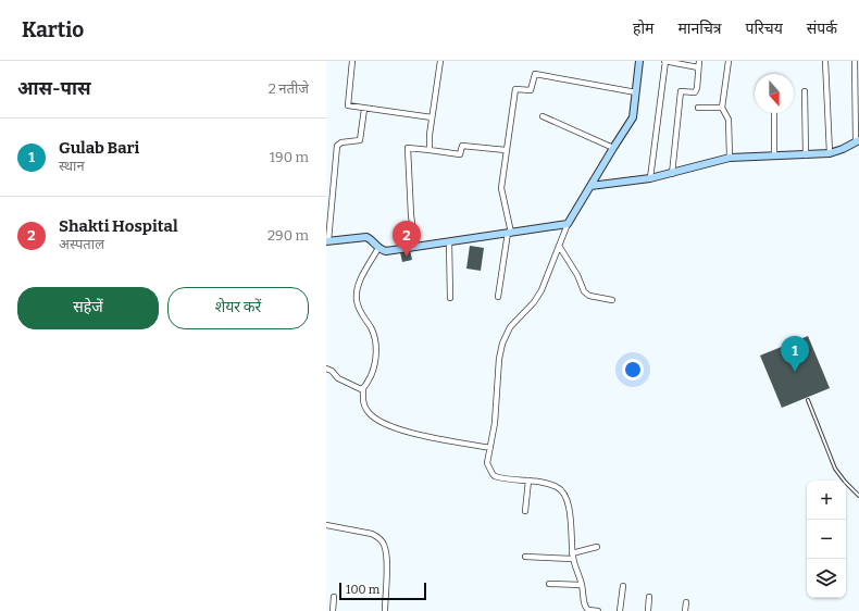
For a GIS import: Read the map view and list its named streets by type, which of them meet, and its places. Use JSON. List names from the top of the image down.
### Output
{
  "scale_bar": "100 m",
  "north": "bottom",
  "page": {
    "header": "Kartio",
    "nav": [
      "होम",
      "मानचित्र",
      "परिचय",
      "संपर्क"
    ],
    "heading": ["आस-पास", "2 नतीजे"],
    "list": [
      {
        "mark": "1",
        "name": "Gulab Bari",
        "note": "स्थान",
        "value": "190 m"
      },
      {
        "mark": "2",
        "name": "Shakti Hospital",
        "note": "अस्पताल",
        "value": "290 m"
      }
    ],
    "pins": ["2", "1"],
    "buttons": ["सहेजें", "शेयर करें"],
    "map_buttons": ["+", "−"],
    "scale": "100 m"
  }
}
